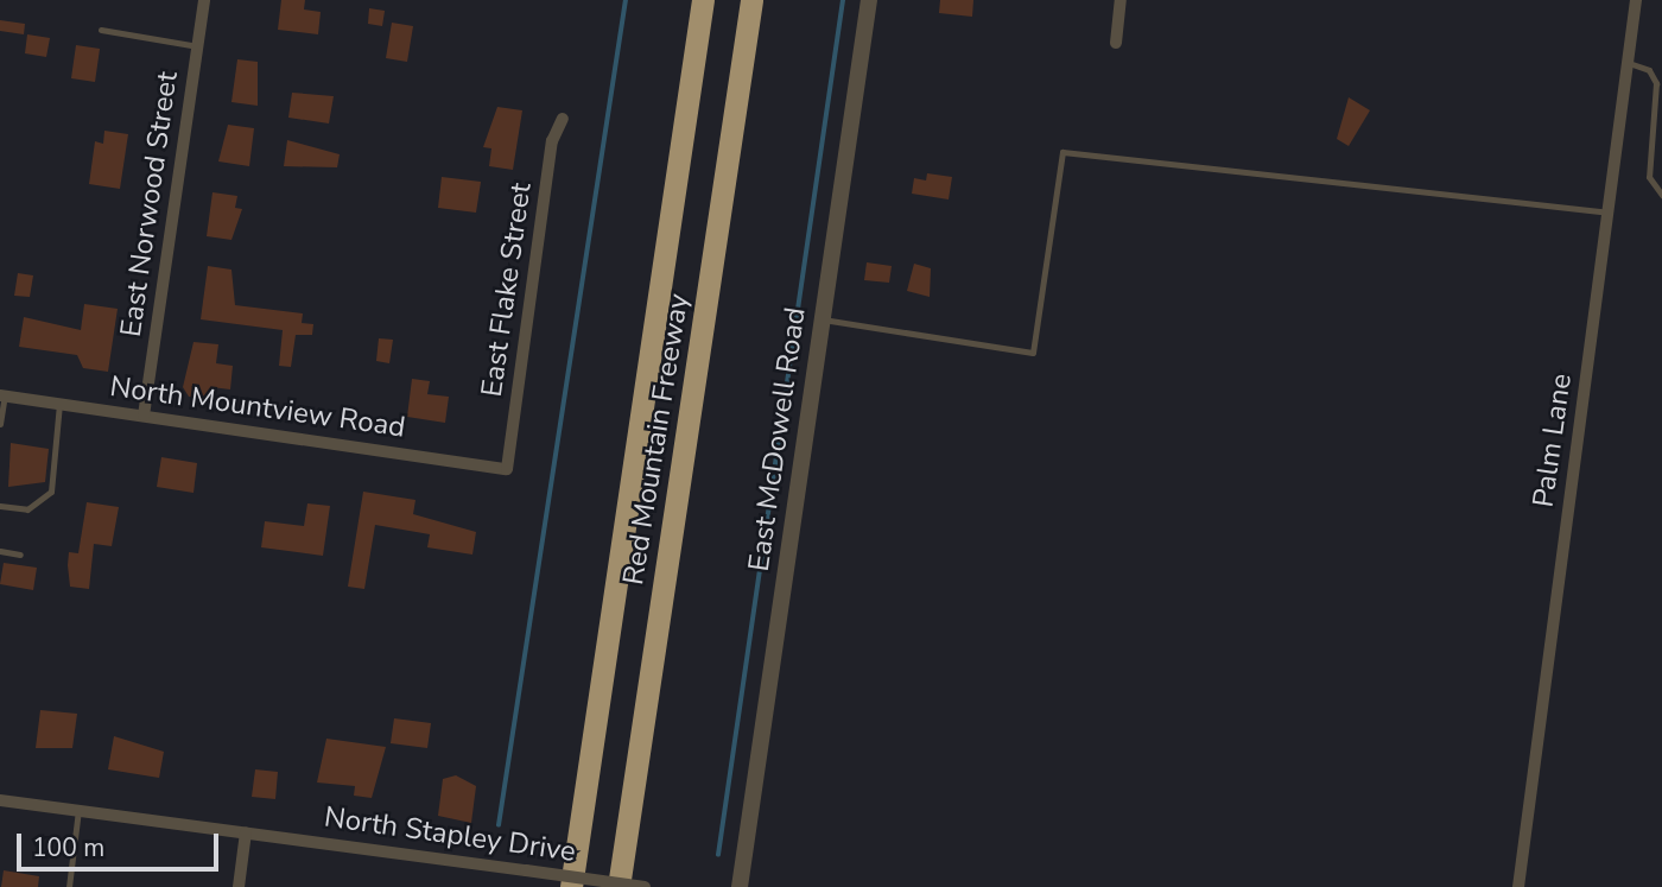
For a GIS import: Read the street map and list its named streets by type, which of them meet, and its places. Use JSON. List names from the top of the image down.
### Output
{
  "streets": {
    "highway": ["Red Mountain Freeway"],
    "street": [
      "East Norwood Street",
      "East Flake Street",
      "North Mountview Road",
      "East McDowell Road",
      "Palm Lane",
      "North Stapley Drive"
    ]
  },
  "crossings": [
    ["East Norwood Street", "North Mountview Road"],
    ["East Flake Street", "North Mountview Road"]
  ],
  "scale_bar": "100 m"
}
